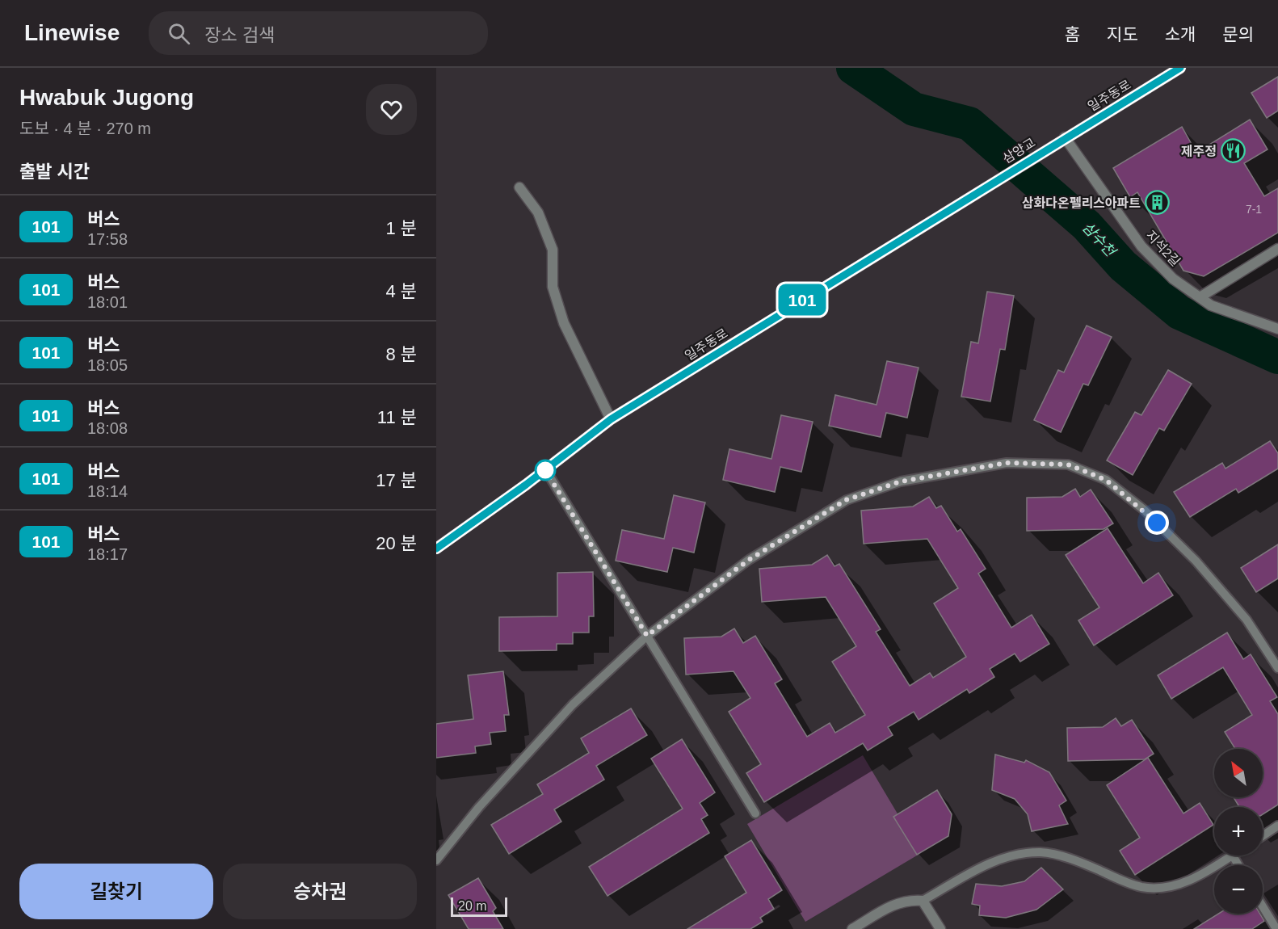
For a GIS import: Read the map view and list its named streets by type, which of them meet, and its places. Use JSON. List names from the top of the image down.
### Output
{
  "streets": {
    "main road": ["일주동로", "삼양교"],
    "street": ["지석2길"]
  },
  "crossings": [
    ["일주동로", "삼양교"],
    ["일주동로", "지석2길"]
  ],
  "water": ["삼수천"],
  "places": {
    "restaurant": ["제주정"],
    "building": ["삼화다온펠리스아파트"]
  },
  "lines": ["bus line 101"],
  "house_numbers": ["7-1"],
  "scale_bar": "20 m",
  "north": "top left",
  "page": {
    "header": "Linewise",
    "search": "장소 검색",
    "nav": [
      "홈",
      "지도",
      "소개",
      "문의"
    ],
    "heading": [
      ["Hwabuk Jugong", "도보 · 4 분 · 270 m"],
      "출발 시간"
    ],
    "on_map": "101",
    "list": [
      {
        "mark": "101",
        "name": "버스",
        "note": "17:58",
        "value": "1 분"
      },
      {
        "mark": "101",
        "name": "버스",
        "note": "18:01",
        "value": "4 분"
      },
      {
        "mark": "101",
        "name": "버스",
        "note": "18:05",
        "value": "8 분"
      },
      {
        "mark": "101",
        "name": "버스",
        "note": "18:08",
        "value": "11 분"
      },
      {
        "mark": "101",
        "name": "버스",
        "note": "18:14",
        "value": "17 분"
      },
      {
        "mark": "101",
        "name": "버스",
        "note": "18:17",
        "value": "20 분"
      }
    ],
    "map_buttons": ["+", "−"],
    "buttons": ["길찾기", "승차권"],
    "scale": "20 m"
  }
}
